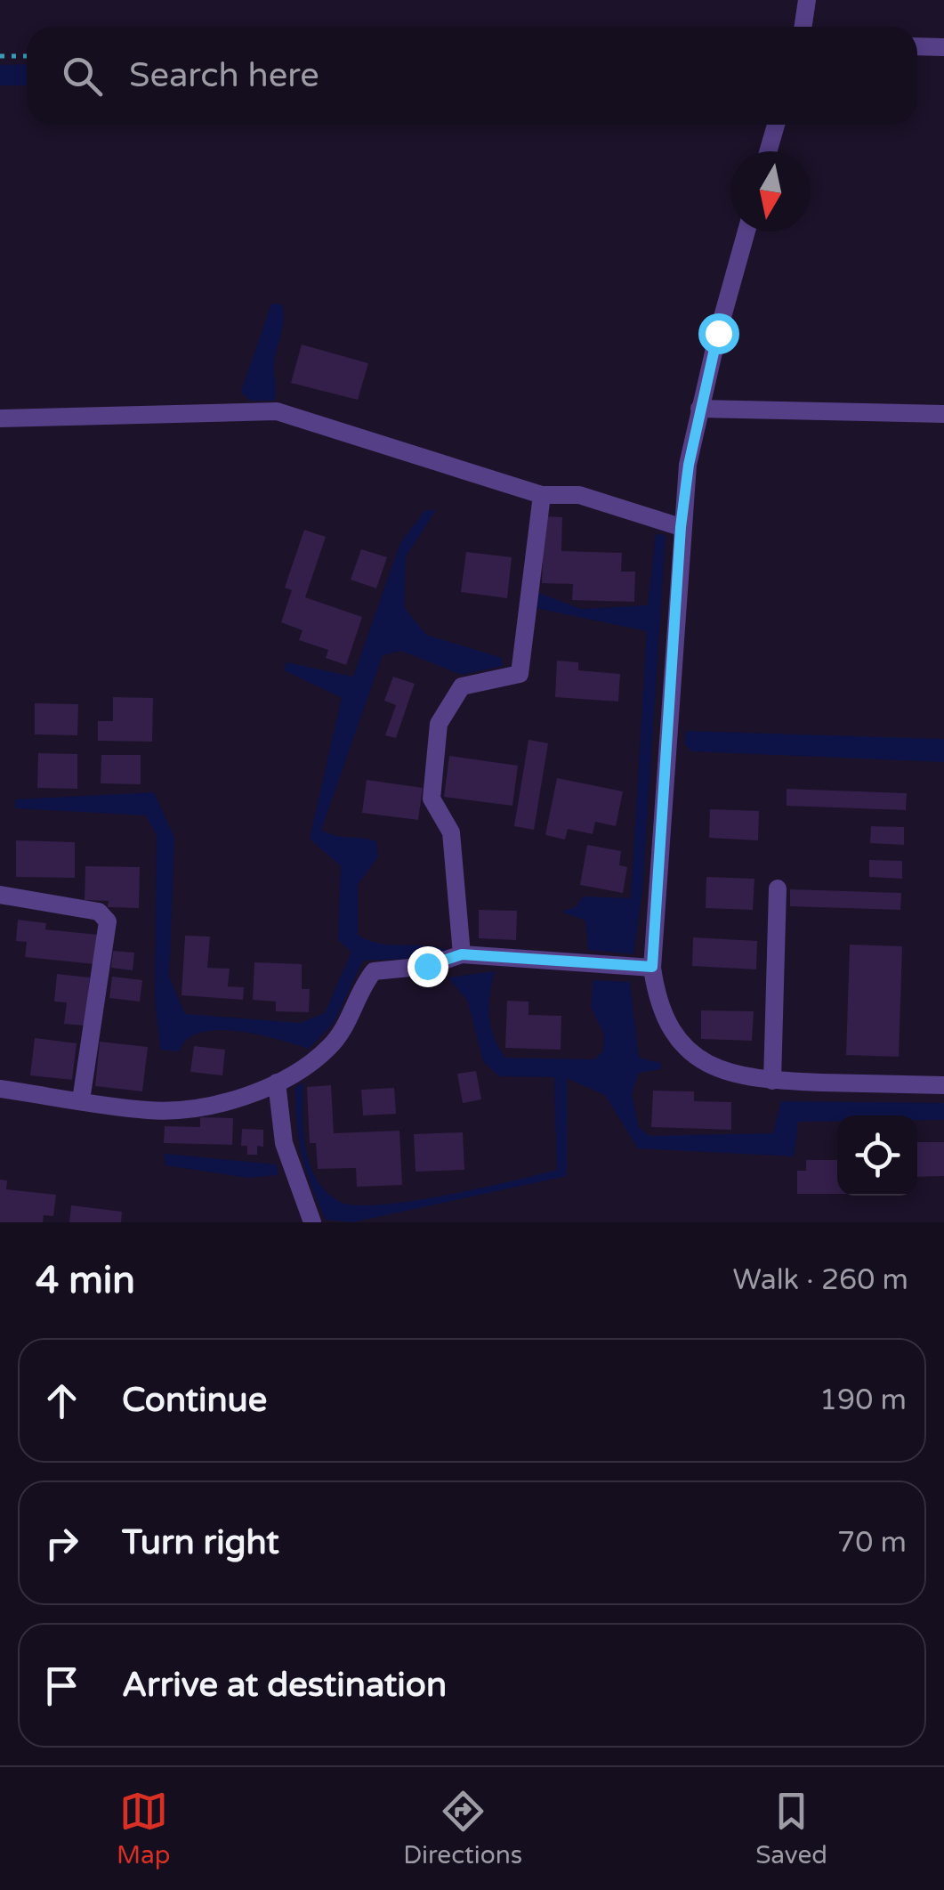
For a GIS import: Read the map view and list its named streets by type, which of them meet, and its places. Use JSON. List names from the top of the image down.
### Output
{
  "north": "bottom",
  "page": {
    "search": "Search here",
    "heading": ["4 min", "Walk · 260 m"],
    "list": [
      ["Continue", "190 m"],
      ["Turn right", "70 m"],
      "Arrive at destination"
    ],
    "nav": ["Map", "Directions", "Saved"]
  }
}
